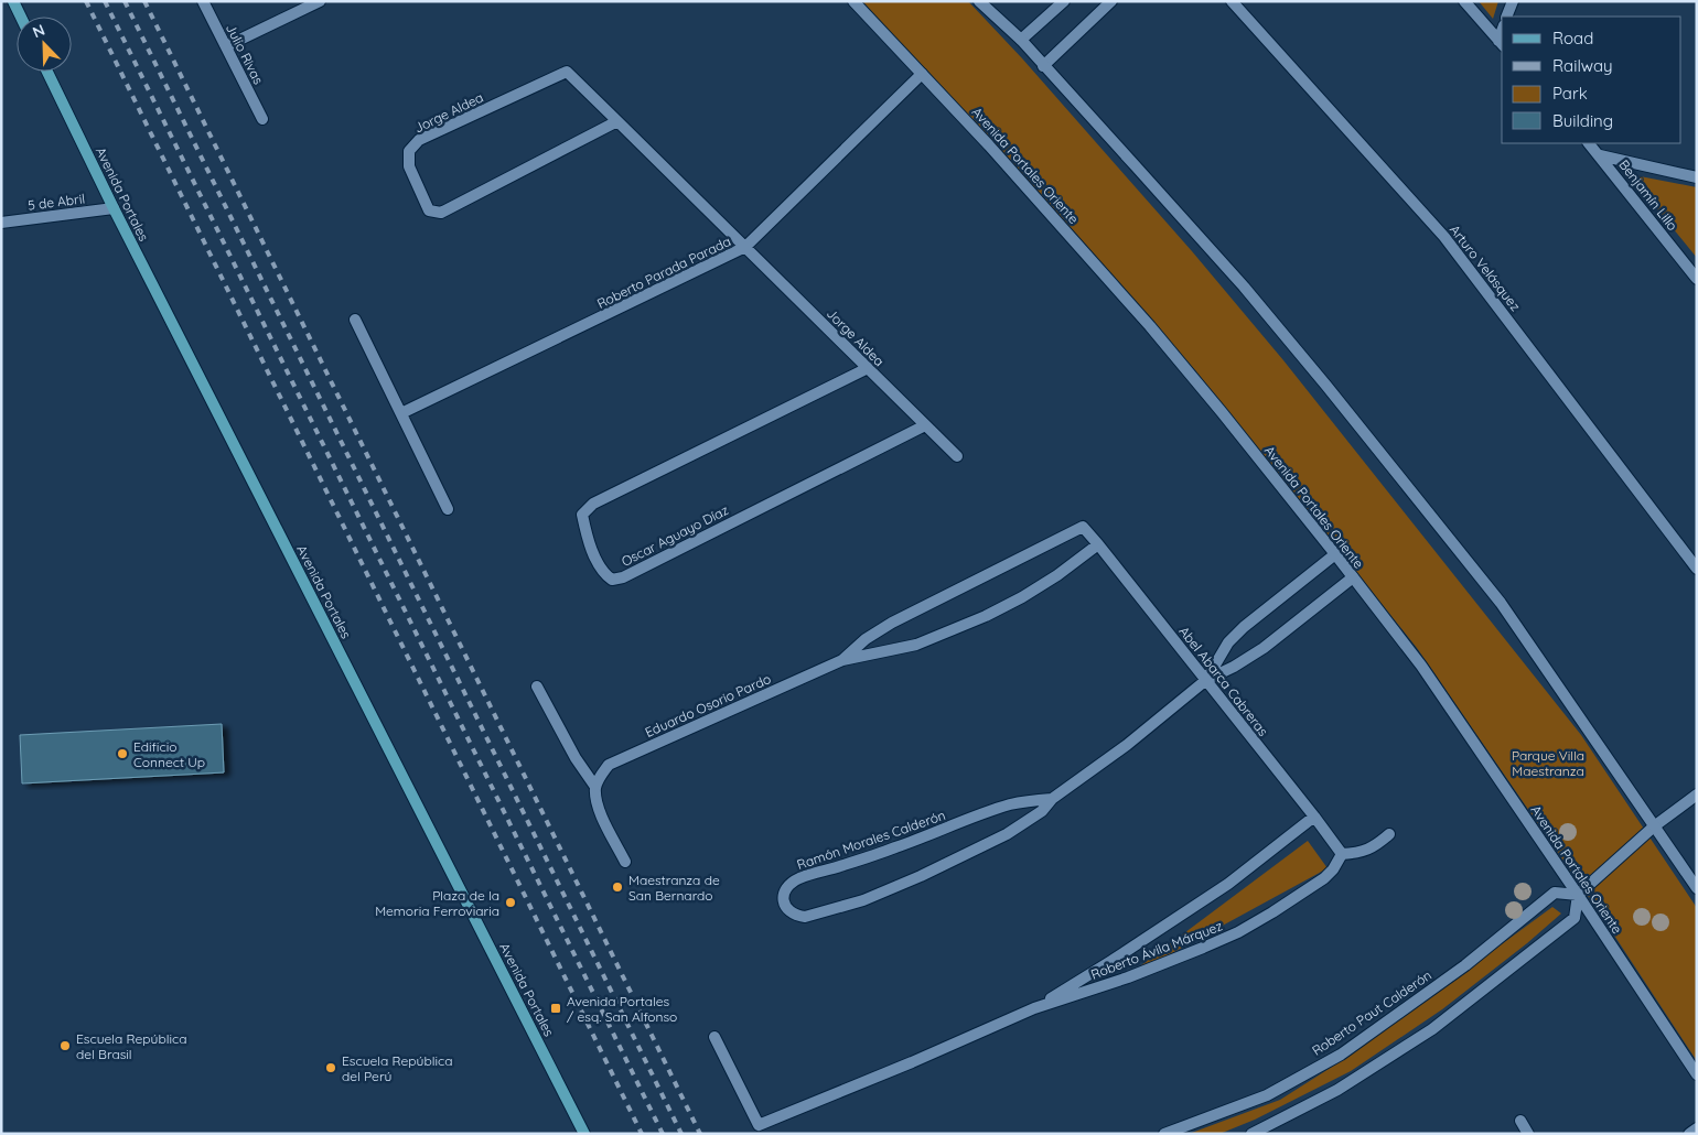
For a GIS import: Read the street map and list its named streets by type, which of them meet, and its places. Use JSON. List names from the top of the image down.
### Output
{
  "streets": {
    "main road": ["Avenida Portales"],
    "street": [
      "Julio Rivas",
      "Jorge Aldea",
      "Avenida Portales Oriente",
      "Benjamín Lillo",
      "5 de Abril",
      "Arturo Velásquez",
      "Roberto Parada Parada",
      "Oscar Aguayo Díaz",
      "Abel Abarca Cabreras",
      "Eduardo Osorio Pardo",
      "Ramón Morales Calderón",
      "Roberto Ávila Márquez",
      "Roberto Paut Calderón"
    ]
  },
  "crossings": [
    ["Jorge Aldea", "Roberto Parada Parada"],
    ["Jorge Aldea", "Oscar Aguayo Díaz"],
    ["Avenida Portales Oriente", "Roberto Parada Parada"],
    ["Avenida Portales Oriente", "Ramón Morales Calderón"],
    ["Avenida Portales Oriente", "Roberto Paut Calderón"],
    ["Avenida Portales", "5 de Abril"],
    ["Abel Abarca Cabreras", "Eduardo Osorio Pardo"],
    ["Abel Abarca Cabreras", "Ramón Morales Calderón"],
    ["Abel Abarca Cabreras", "Roberto Ávila Márquez"]
  ],
  "parks": ["Parque Villa Maestranza"],
  "places": {
    "other": [
      "Edificio Connect Up",
      "Maestranza de San Bernardo",
      "Plaza de la Memoria Ferroviaria",
      "Escuela República del Brasil",
      "Escuela República del Perú"
    ],
    "transit": ["Avenida Portales / esq. San Alfonso"]
  },
  "legend": [
    "Road",
    "Railway",
    "Park",
    "Building"
  ],
  "north": "top left"
}
